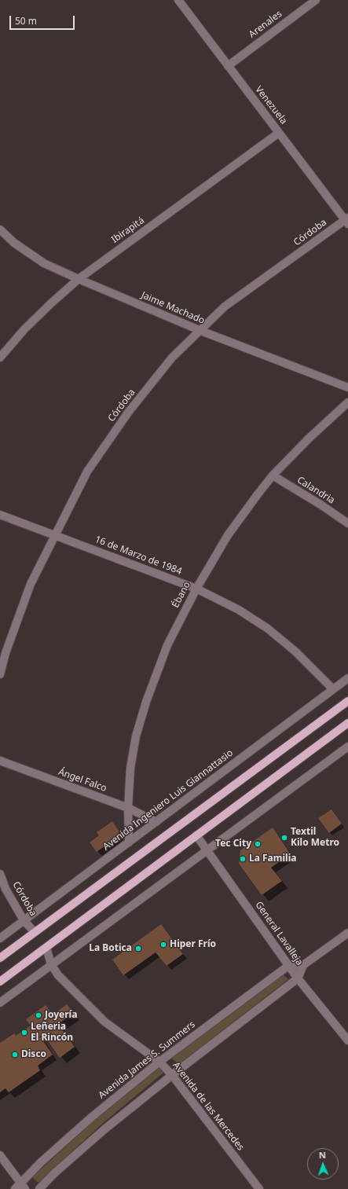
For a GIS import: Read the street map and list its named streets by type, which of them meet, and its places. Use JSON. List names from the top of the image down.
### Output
{
  "streets": {
    "street": [
      "Arenales",
      "Venezuela",
      "Ibirapitá",
      "Córdoba",
      "Jaime Machado",
      "Calandria",
      "16 de Marzo de 1984",
      "Ébano",
      "Ángel Falco",
      "Avenida Ingeniero Luis Giannattasio",
      "General Lavalleja",
      "Avenida James S. Summers",
      "Avenida de las Mercedes"
    ]
  },
  "crossings": [
    ["Arenales", "Venezuela"],
    ["Venezuela", "Ibirapitá"],
    ["Venezuela", "Córdoba"],
    ["Ibirapitá", "Jaime Machado"],
    ["Córdoba", "Jaime Machado"],
    ["Córdoba", "16 de Marzo de 1984"],
    ["Córdoba", "Avenida Ingeniero Luis Giannattasio"],
    ["Calandria", "Ébano"],
    ["16 de Marzo de 1984", "Ébano"],
    ["16 de Marzo de 1984", "Avenida Ingeniero Luis Giannattasio"],
    ["Ébano", "Ángel Falco"],
    ["Ébano", "Avenida Ingeniero Luis Giannattasio"],
    ["Ángel Falco", "Avenida Ingeniero Luis Giannattasio"],
    ["General Lavalleja", "Avenida James S. Summers"],
    ["Avenida James S. Summers", "Avenida de las Mercedes"]
  ],
  "places": [
    "Textil Kilo Metro",
    "Tec City",
    "La Familia",
    "Hiper Frío",
    "La Botica",
    "Joyería",
    "Leñeria El Rincón",
    "Disco"
  ],
  "scale_bar": "50 m",
  "north": "top"
}
